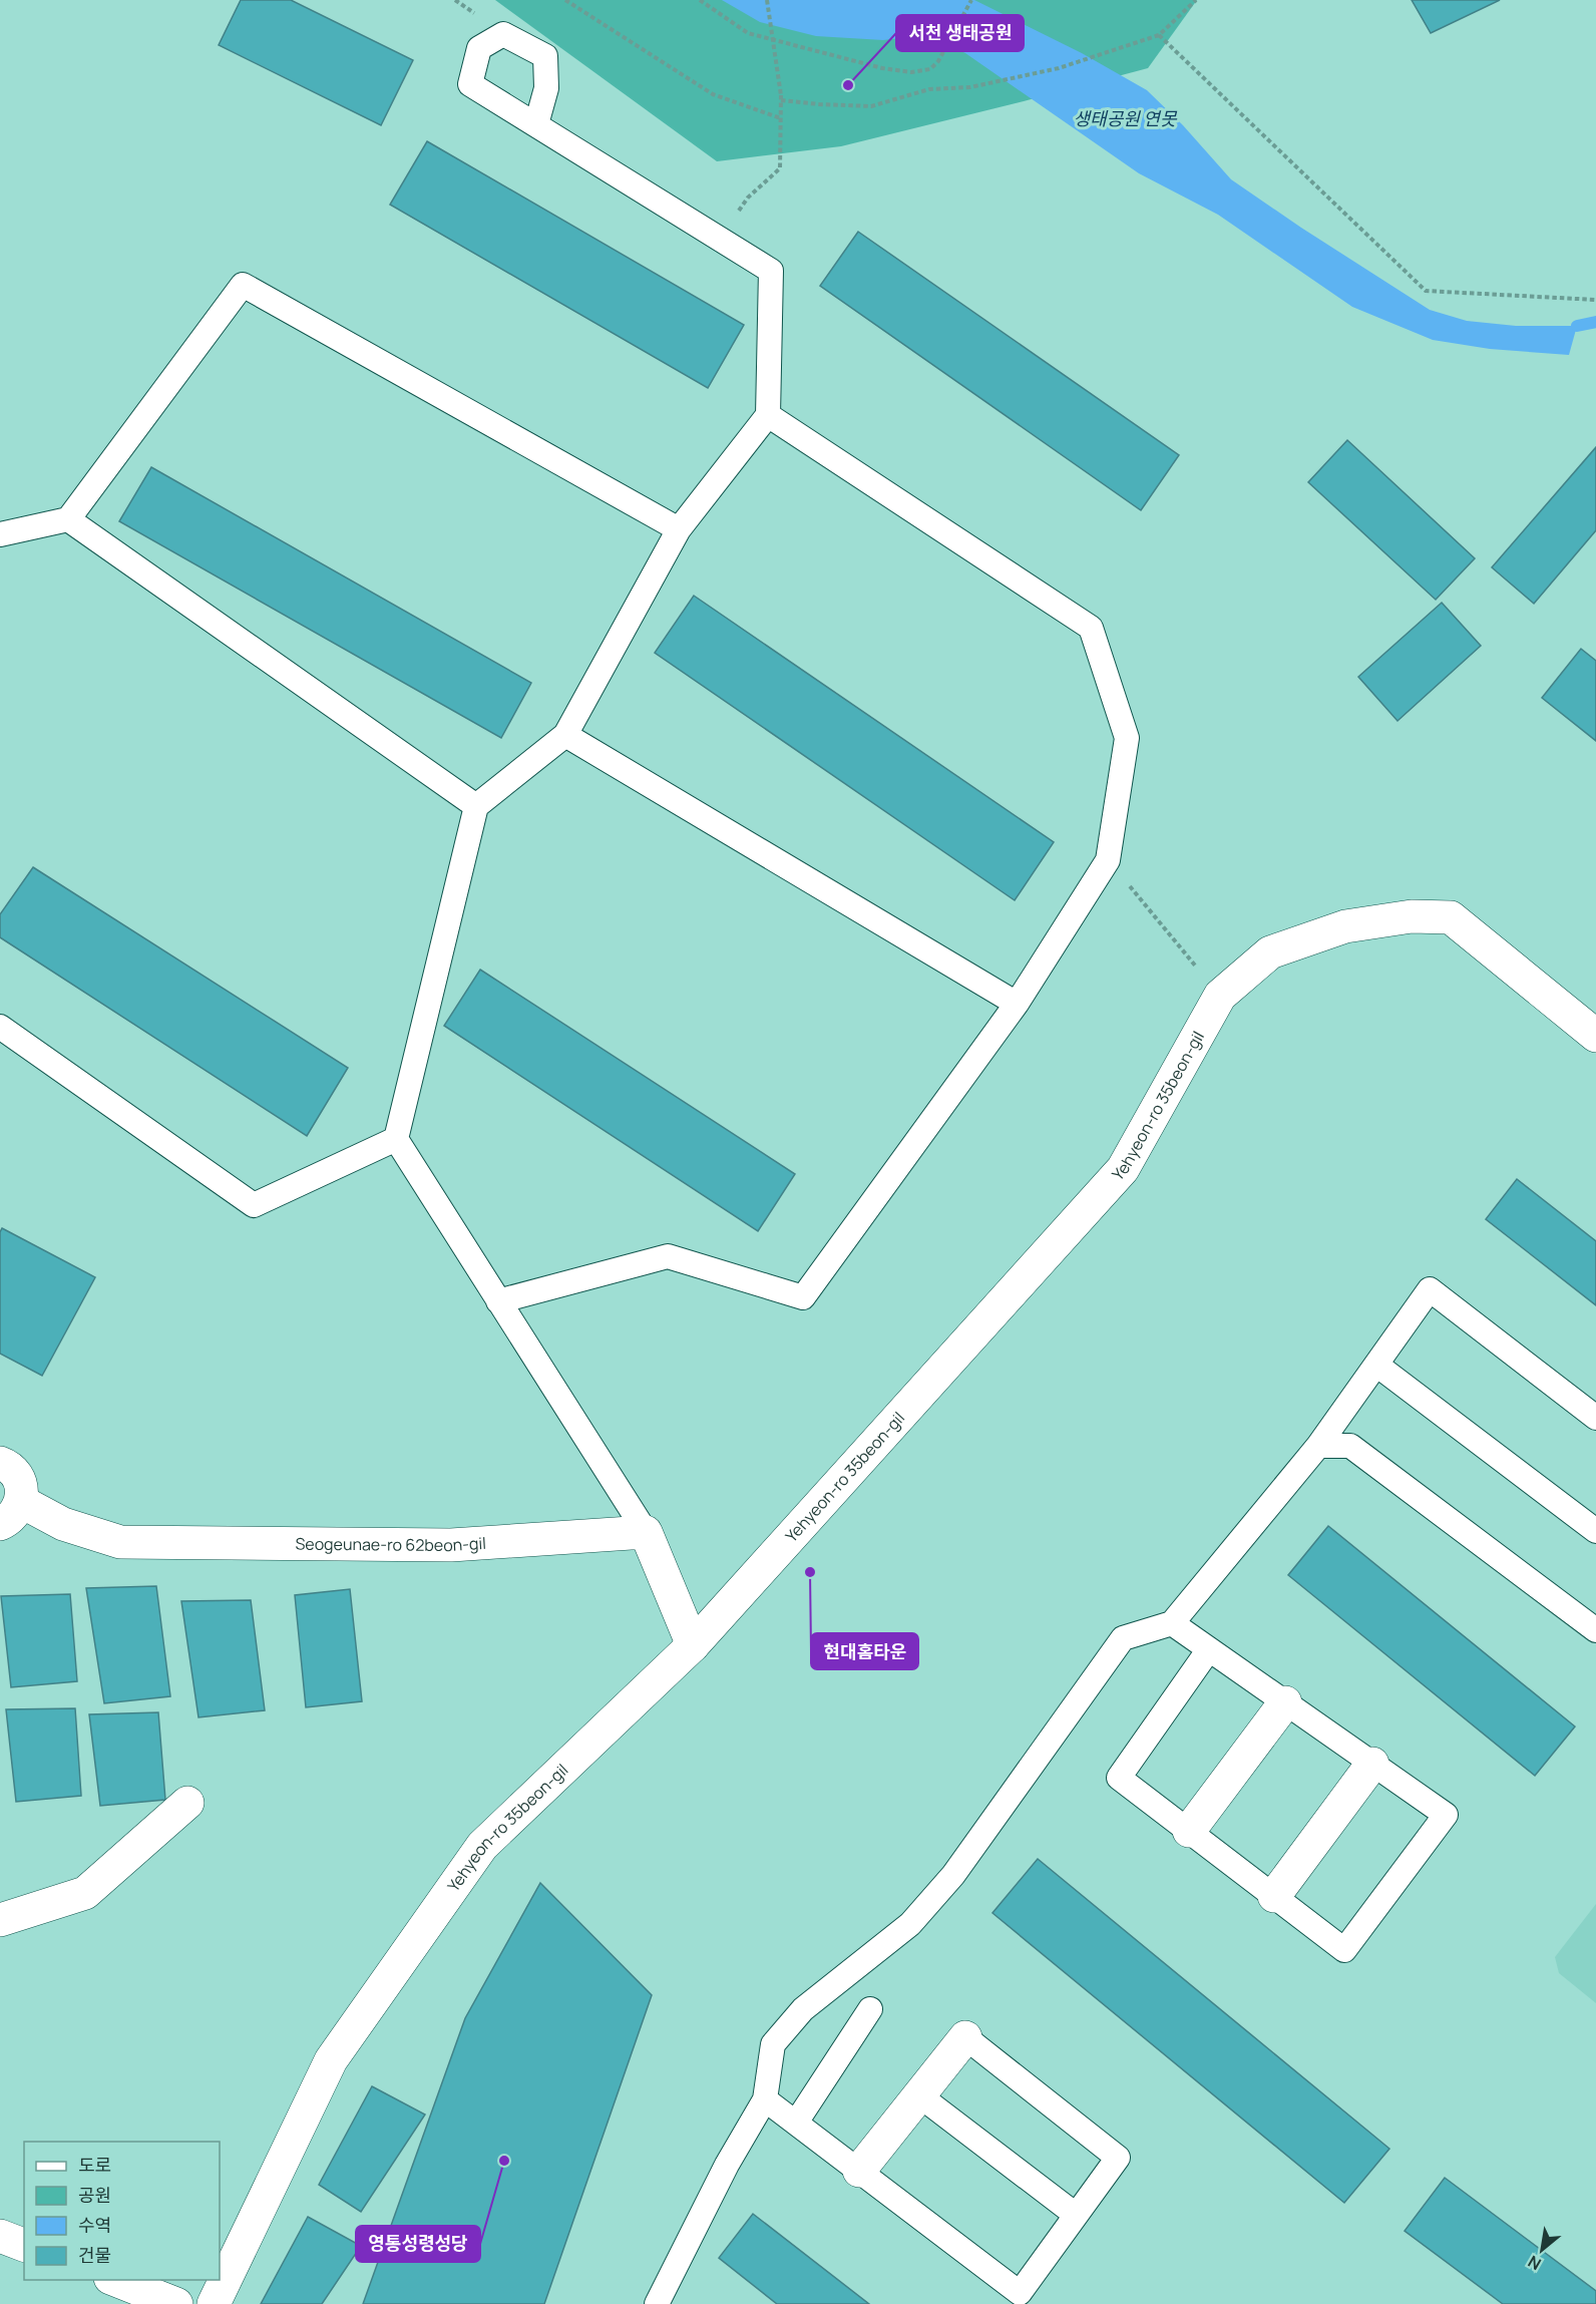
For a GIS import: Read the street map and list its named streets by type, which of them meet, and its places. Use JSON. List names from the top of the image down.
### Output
{
  "streets": {
    "street": ["Yehyeon-ro 35beon-gil", "Seogeunae-ro 62beon-gil"]
  },
  "water": ["생태공원 연못"],
  "places": ["서천 생태공원", "현대홈타운", "영통성령성당"],
  "legend": [
    "도로",
    "공원",
    "수역",
    "건물"
  ],
  "north": "bottom left"
}
